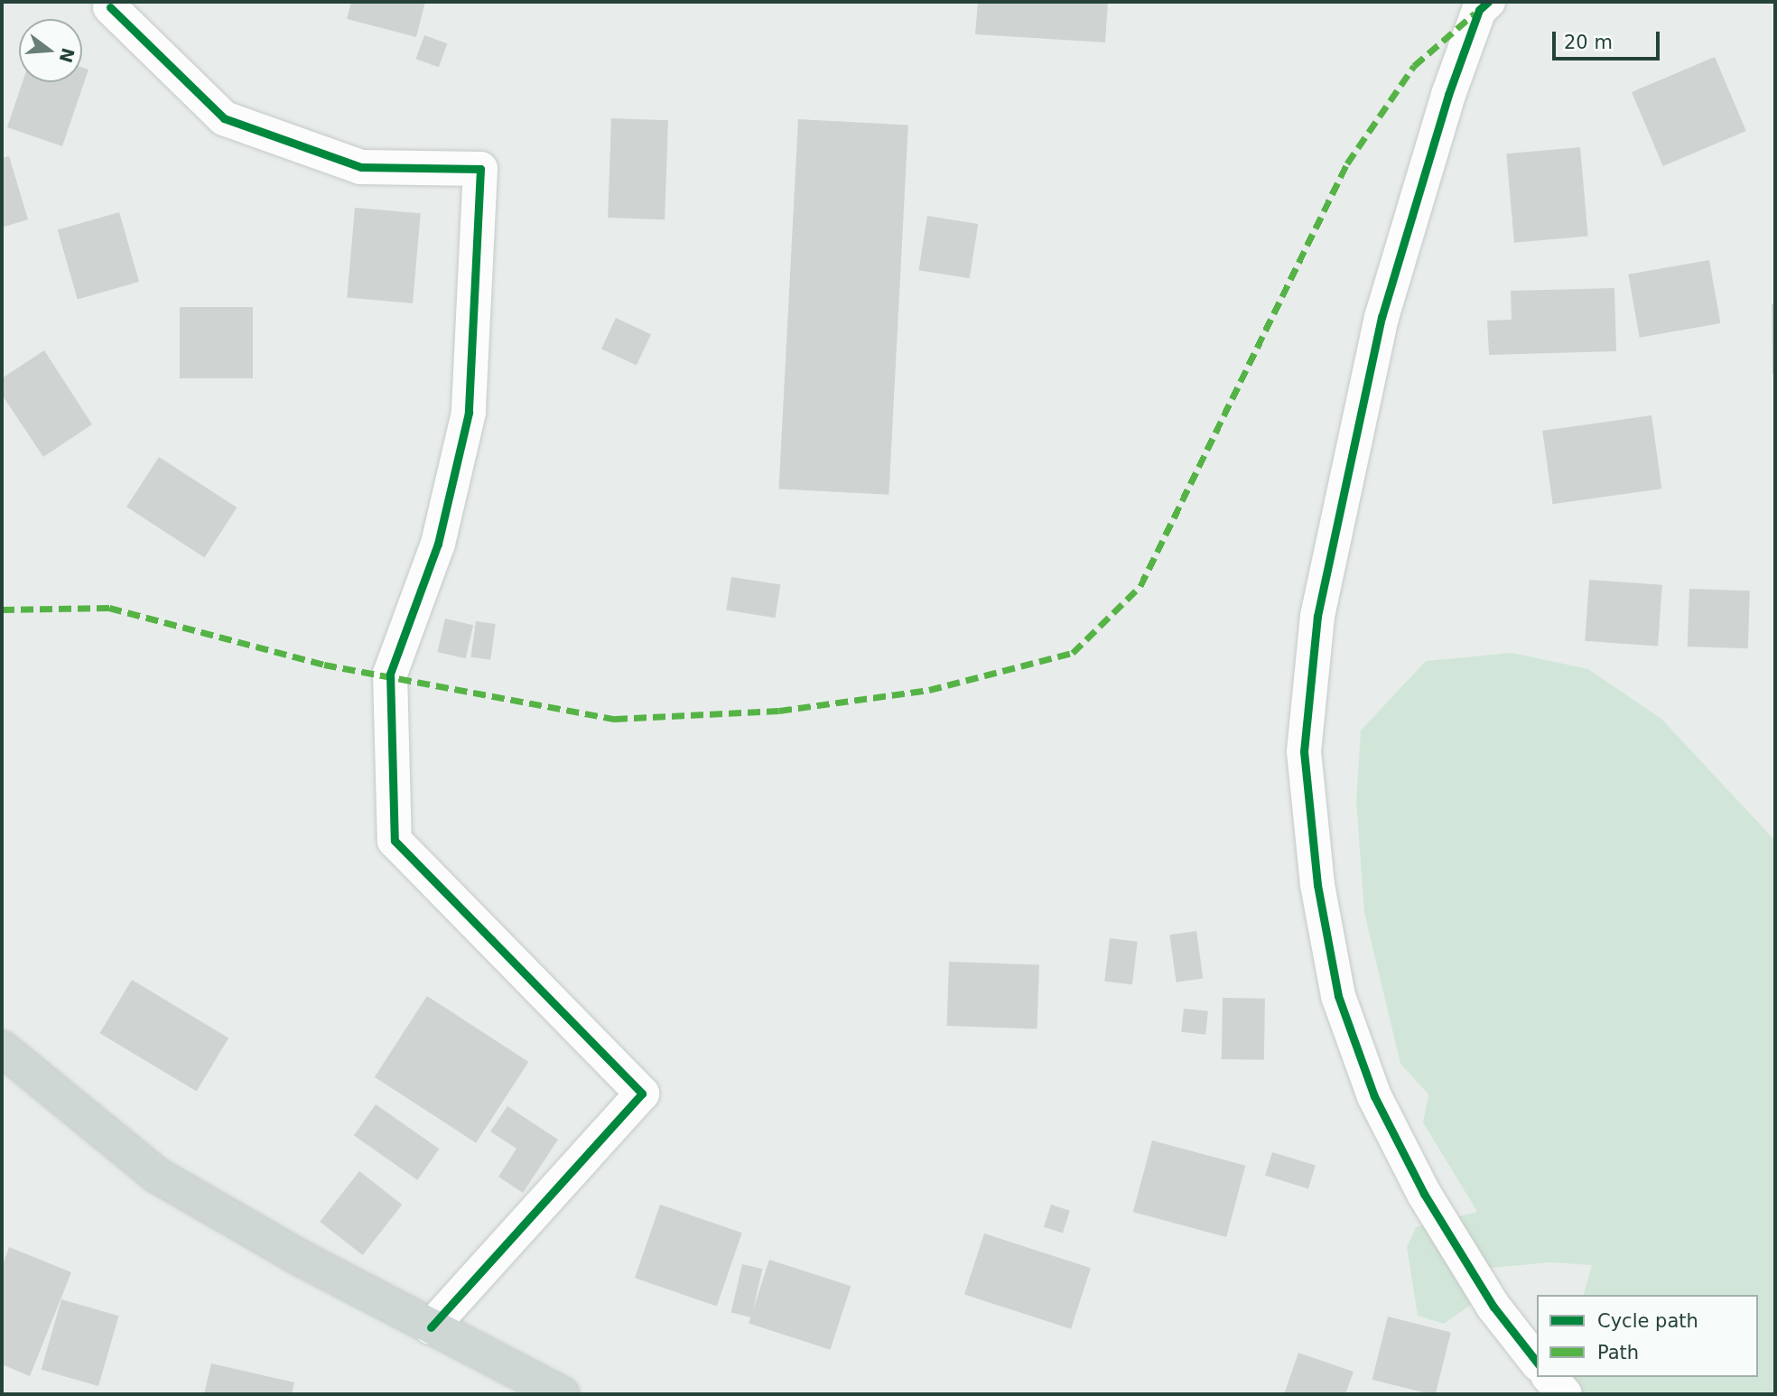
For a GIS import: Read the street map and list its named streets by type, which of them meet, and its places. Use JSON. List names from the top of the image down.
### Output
{
  "legend": ["Cycle path", "Path"],
  "scale_bar": "20 m",
  "north": "right"
}
